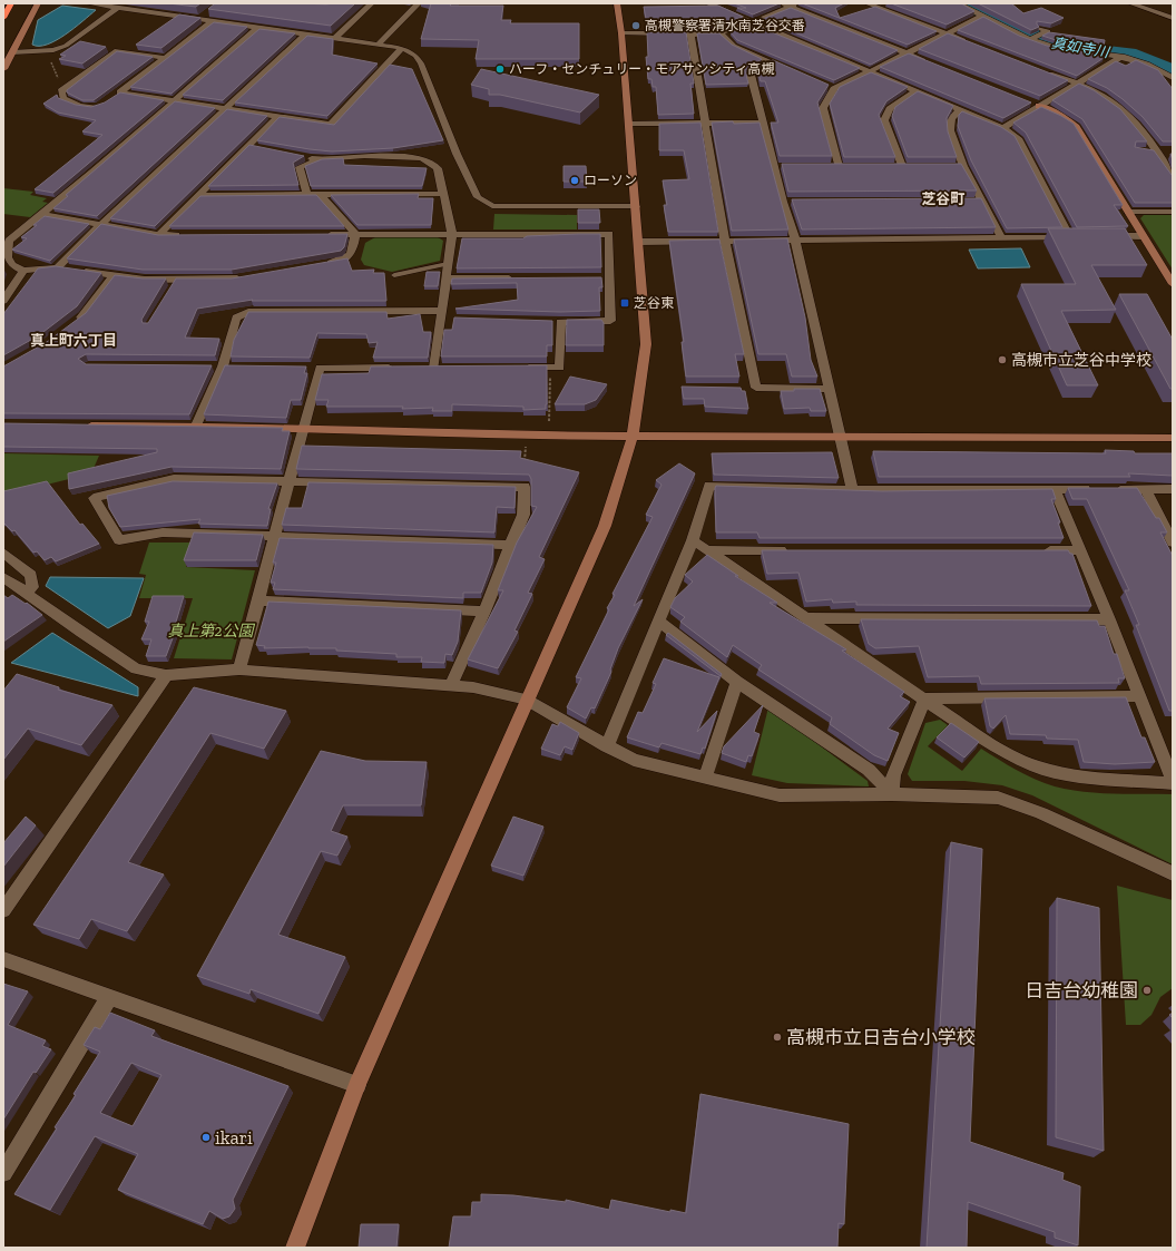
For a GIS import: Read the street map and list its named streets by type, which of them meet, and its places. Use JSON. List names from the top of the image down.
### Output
{
  "districts": ["芝谷町", "真上町六丁目"],
  "water": ["真如寺川"],
  "parks": ["真上第2公園"],
  "places": {
    "other": [
      "高槻警察署清水南芝谷交番",
      "ハーフ・センチュリー・モアサンシティ高槻",
      "ローソン",
      "高槻市立芝谷中学校",
      "日吉台幼稚園",
      "高槻市立日吉台小学校",
      "ikari"
    ],
    "transit": ["芝谷東"]
  }
}
